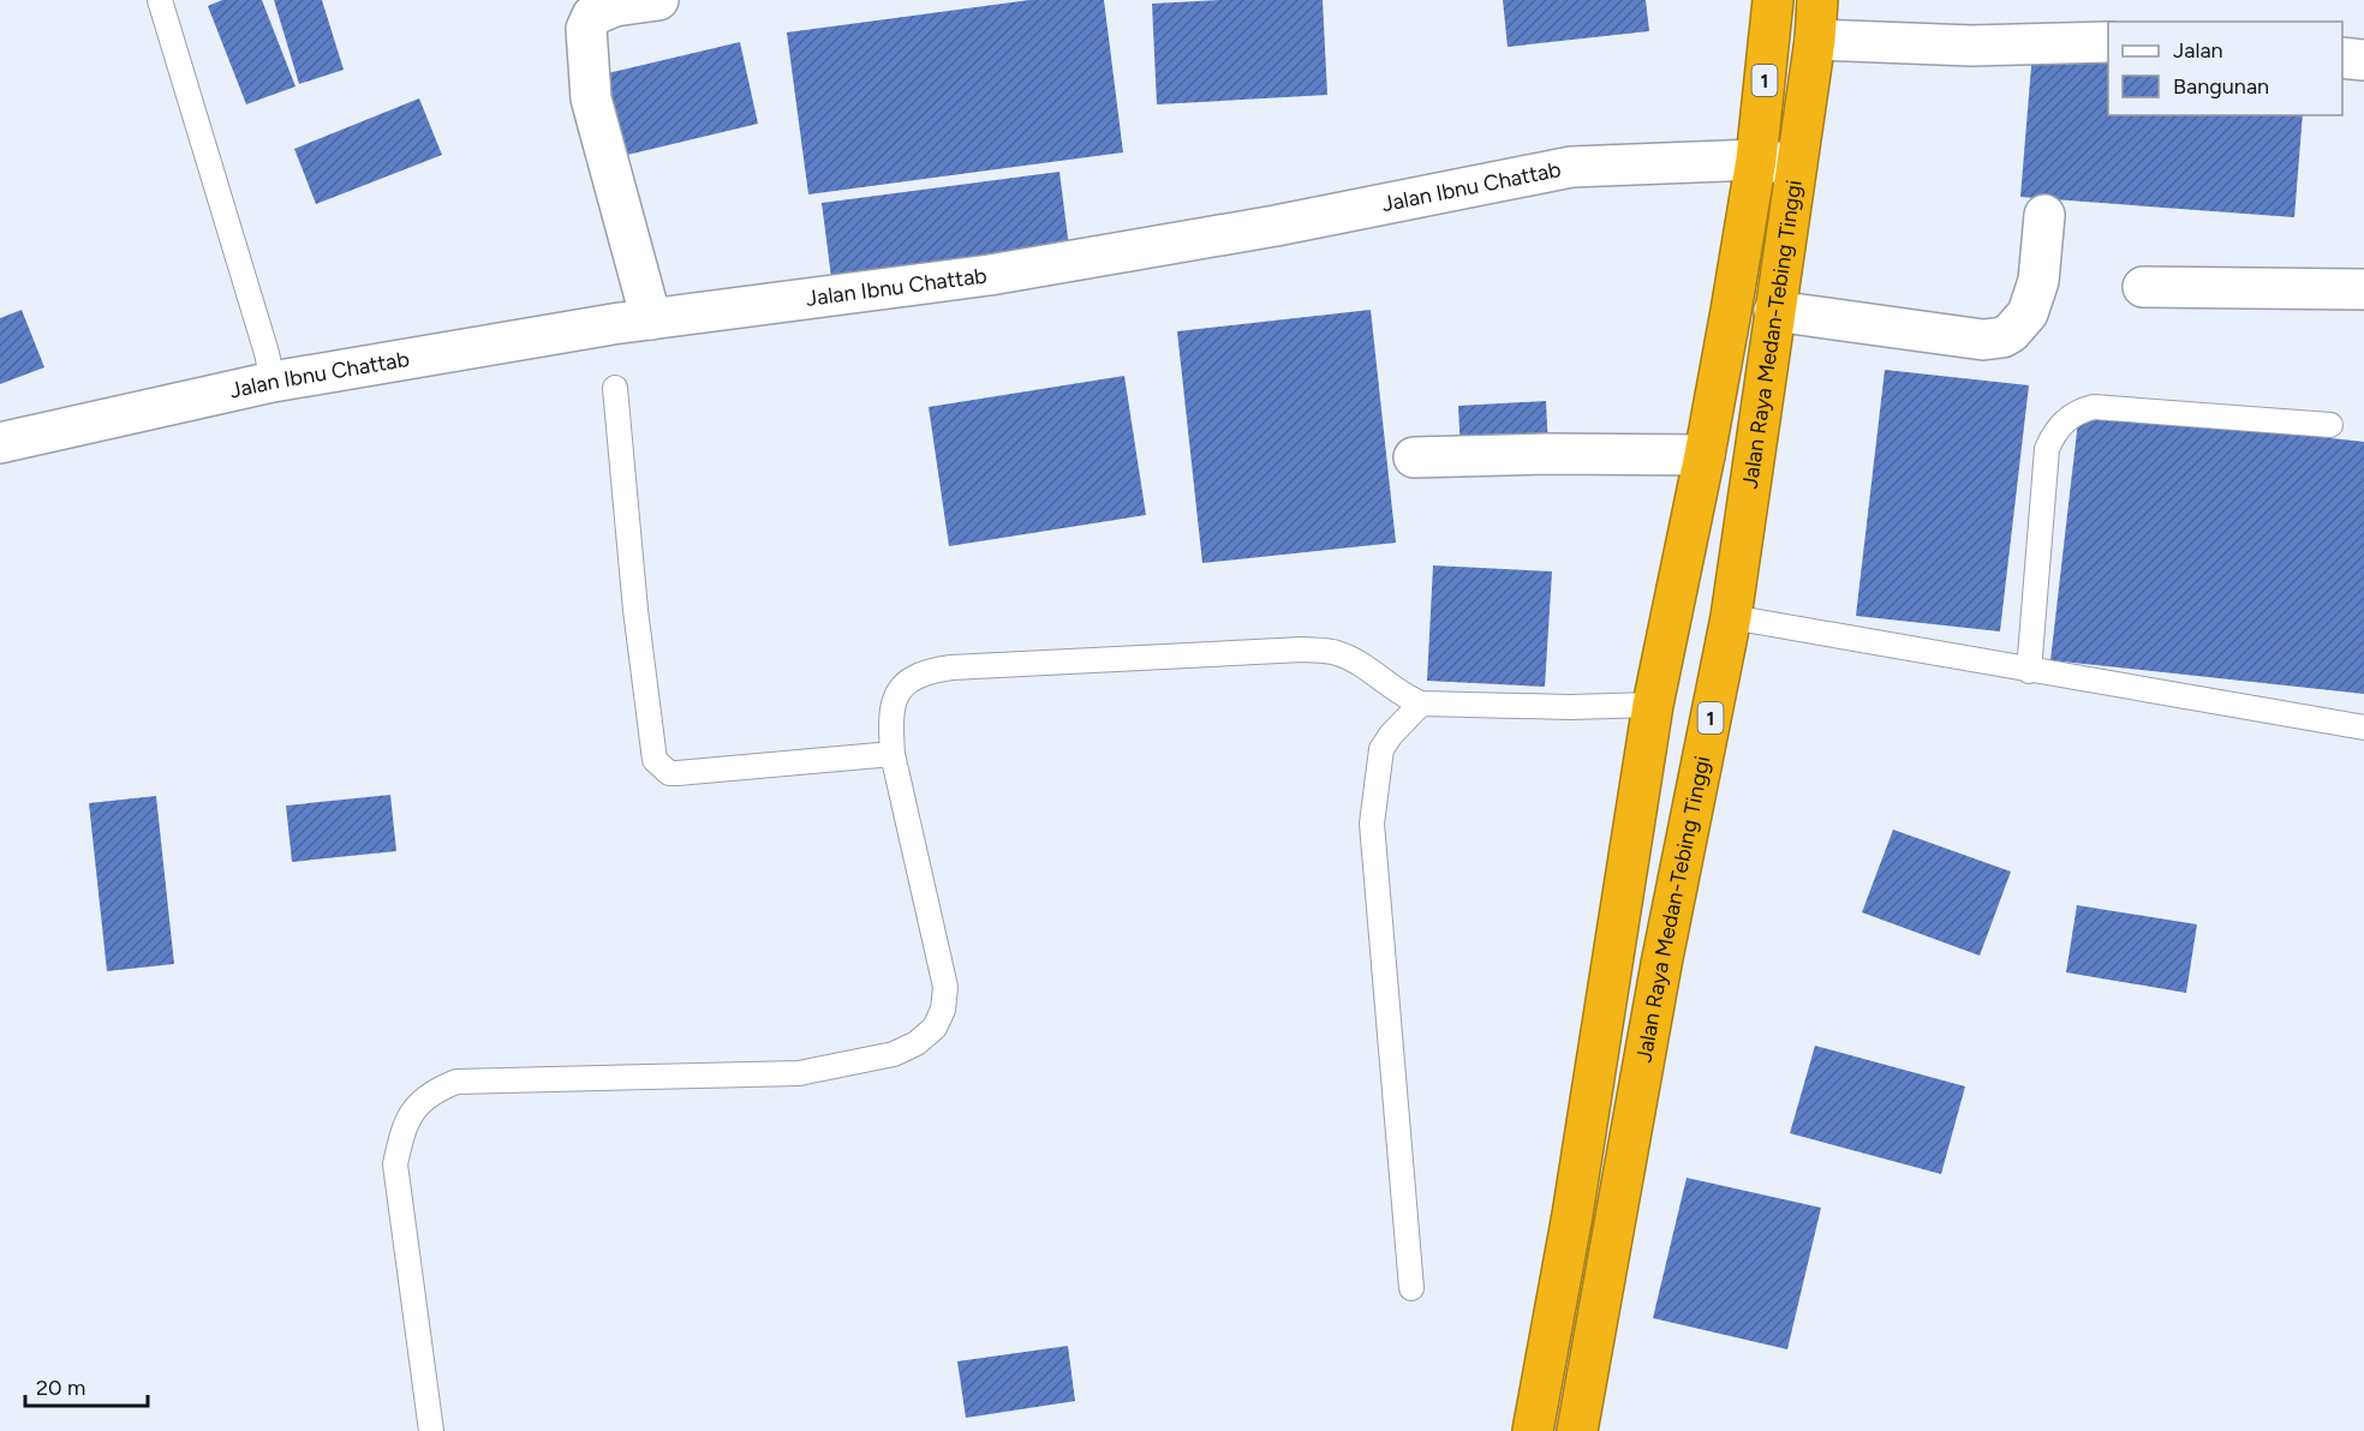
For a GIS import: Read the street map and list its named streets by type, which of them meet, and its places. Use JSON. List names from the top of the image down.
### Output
{
  "streets": {
    "highway": ["1", "Jalan Raya Medan-Tebing Tinggi"],
    "street": ["Jalan Ibnu Chattab"]
  },
  "crossings": [
    ["Jalan Ibnu Chattab", "Jalan Raya Medan-Tebing Tinggi"]
  ],
  "legend": ["Jalan", "Bangunan"],
  "scale_bar": "20 m"
}
